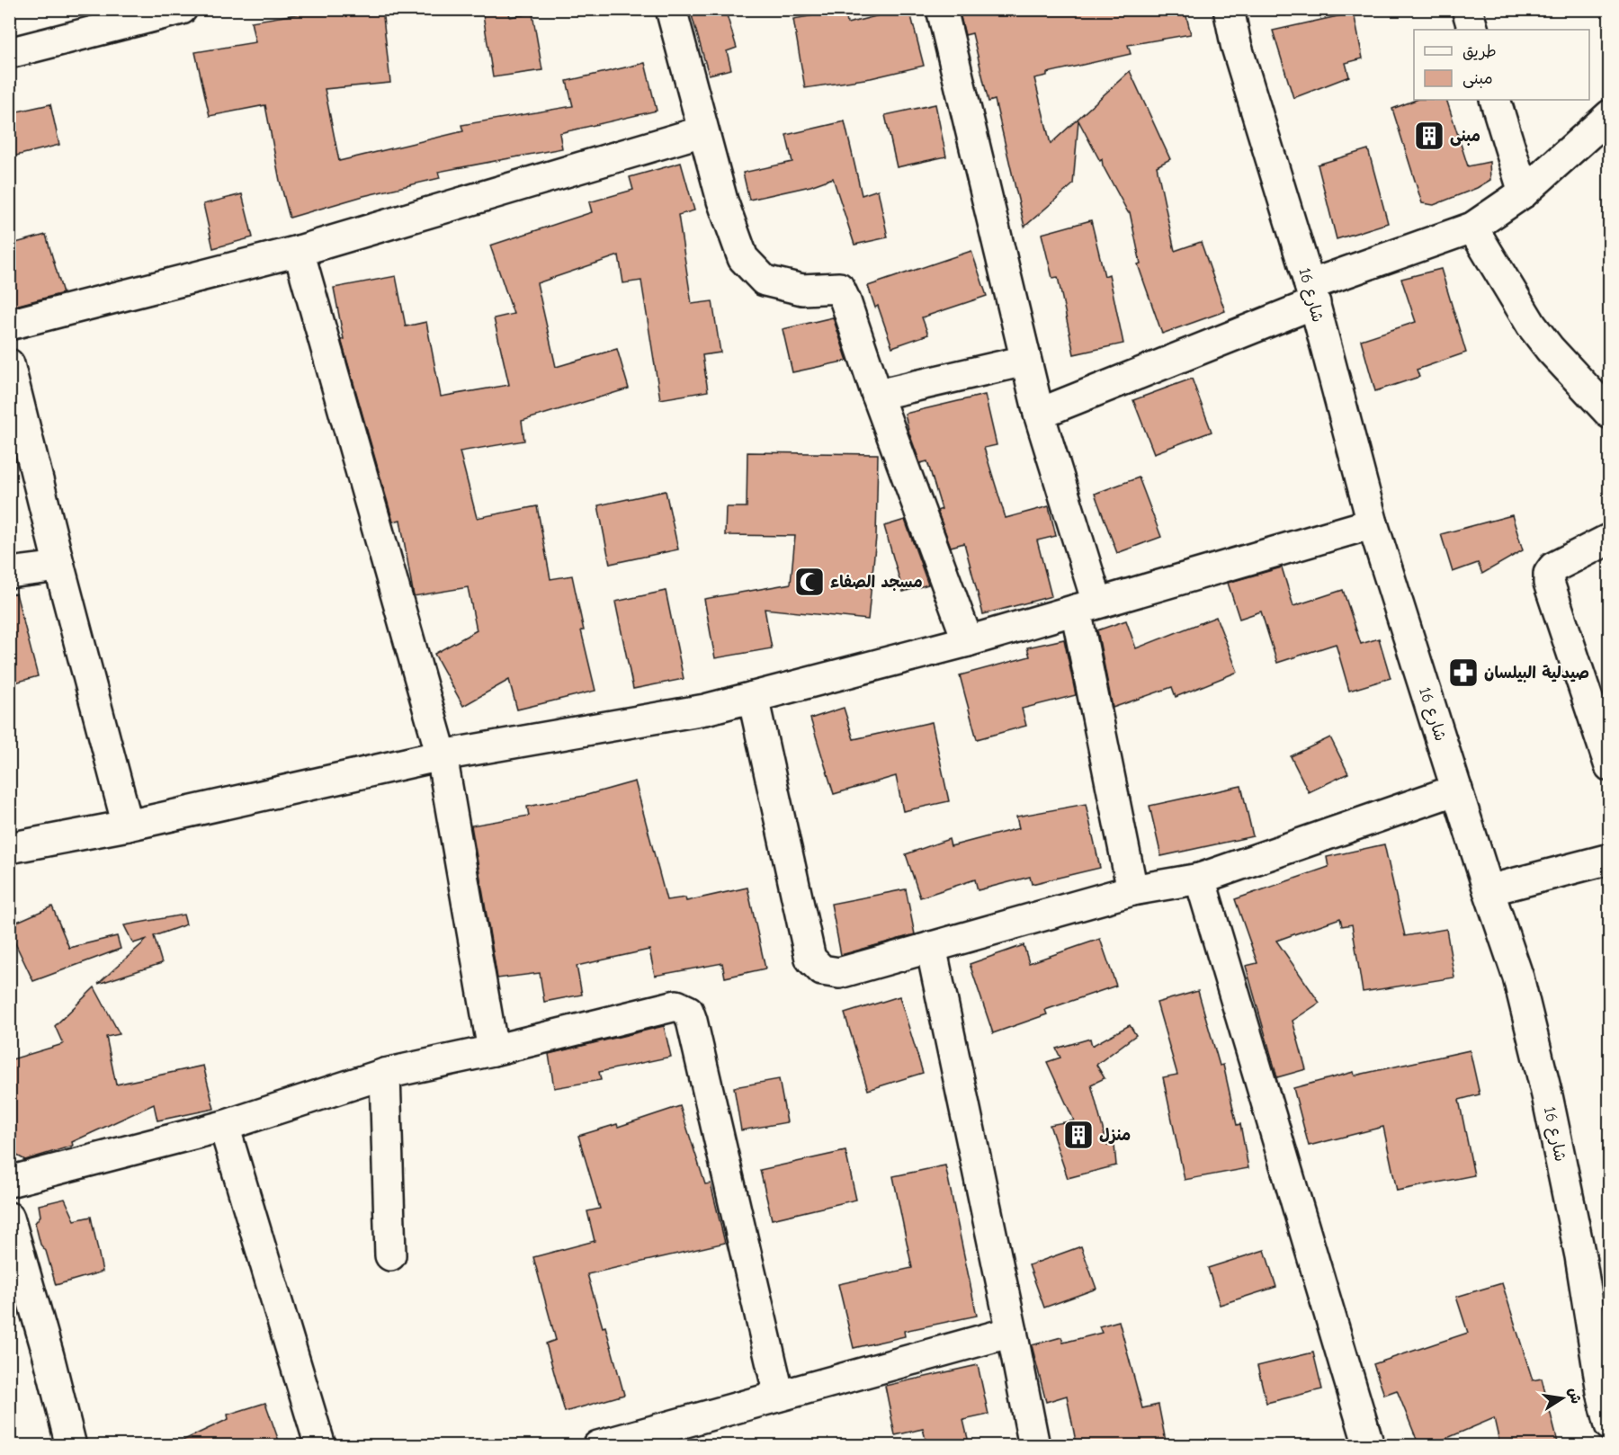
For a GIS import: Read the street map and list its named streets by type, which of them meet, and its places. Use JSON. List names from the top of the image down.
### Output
{
  "streets": {
    "street": ["شارع 16"]
  },
  "places": {
    "building": ["مبنى", "منزل"],
    "mosque": ["مسجد الصفاء"],
    "pharmacy": ["صيدلية البيلسان"]
  },
  "legend": ["طريق", "مبنى"],
  "north": "right"
}
